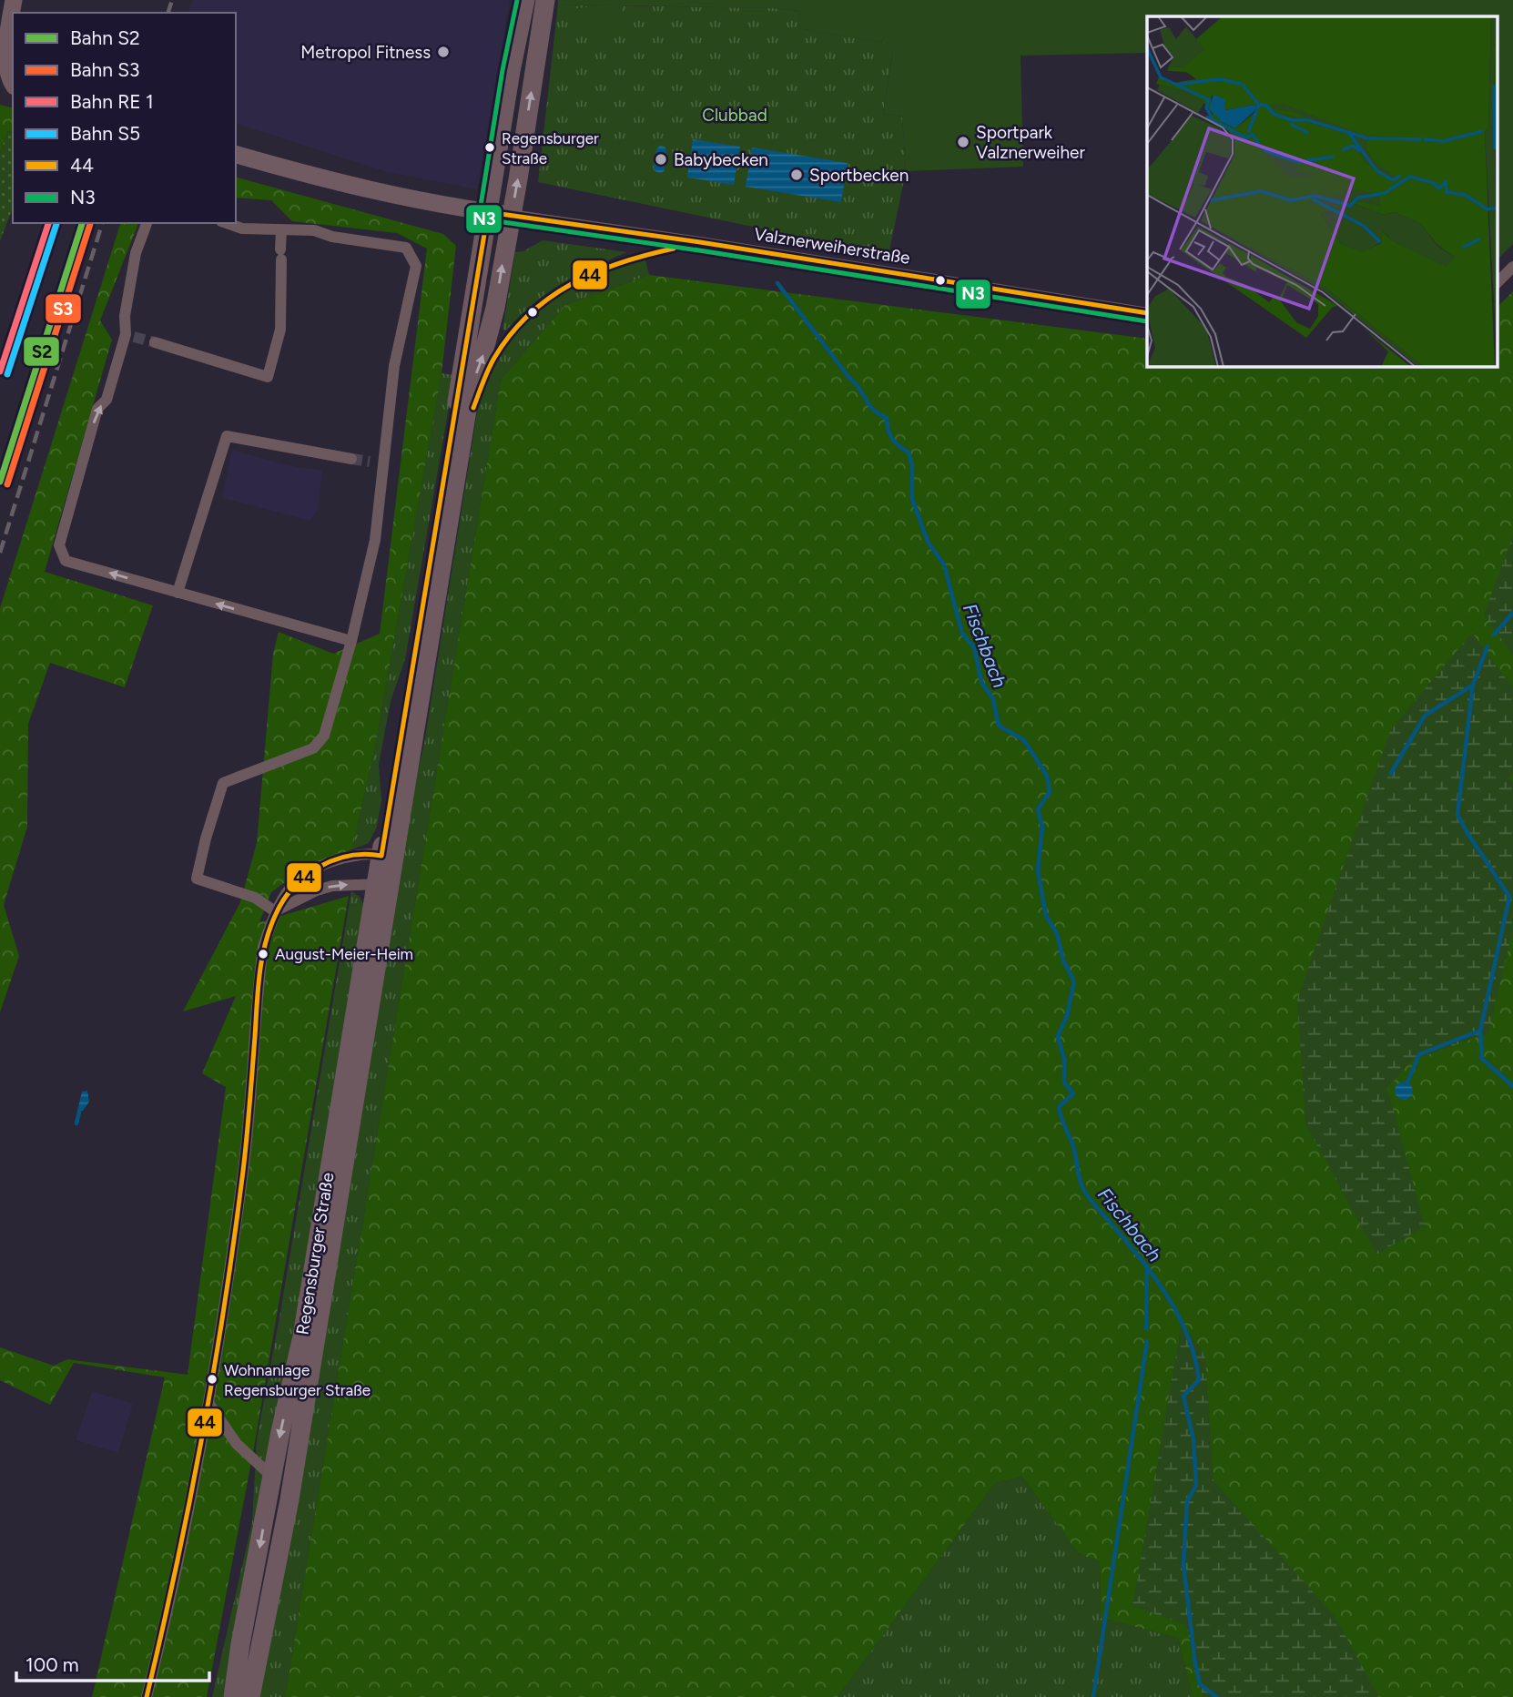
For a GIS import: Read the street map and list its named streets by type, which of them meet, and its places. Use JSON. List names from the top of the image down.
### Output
{
  "streets": {
    "main road": ["Regensburger Straße"],
    "street": ["Valznerweiherstraße"]
  },
  "water": ["Fischbach"],
  "parks": ["Clubbad"],
  "places": [
    "Metropol Fitness",
    "Sportpark Valznerweiher",
    "Regensburger Straße",
    "Babybecken",
    "Sportbecken",
    "August-Meier-Heim",
    "Wohnanlage Regensburger Straße"
  ],
  "lines": [
    "transit line N3",
    "transit line 44",
    "rail line S2",
    "rail line S3",
    "rail line S5"
  ],
  "legend": [
    "Bahn S2",
    "Bahn S3",
    "Bahn RE 1",
    "Bahn S5",
    "44",
    "N3"
  ],
  "scale_bar": "100 m"
}
